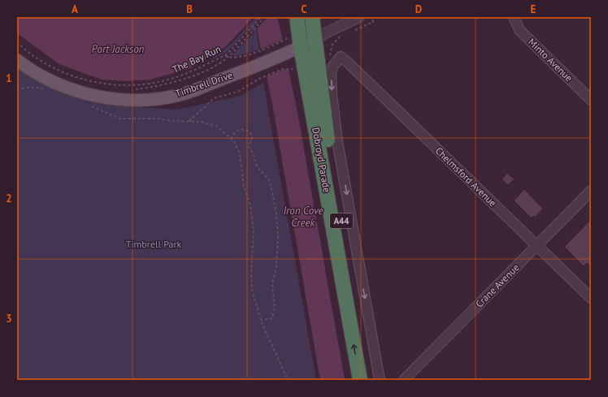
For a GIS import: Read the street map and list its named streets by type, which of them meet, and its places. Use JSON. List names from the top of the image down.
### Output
{
  "streets": {
    "highway": ["Dobroyd Parade", "A44"],
    "main road": ["Timbrell Drive"],
    "street": ["Minto Avenue", "Chelmsford Avenue", "Crane Avenue"],
    "path": ["The Bay Run"]
  },
  "crossings": [
    ["Timbrell Drive", "Dobroyd Parade"],
    ["Dobroyd Parade", "Chelmsford Avenue"],
    ["Chelmsford Avenue", "Crane Avenue"]
  ],
  "water": ["Port Jackson", "Iron Cove Creek"],
  "parks": ["Timbrell Park"],
  "grid": {
    "columns": [
      "A",
      "B",
      "C",
      "D",
      "E"
    ],
    "rows": ["1", "2", "3"]
  }
}
